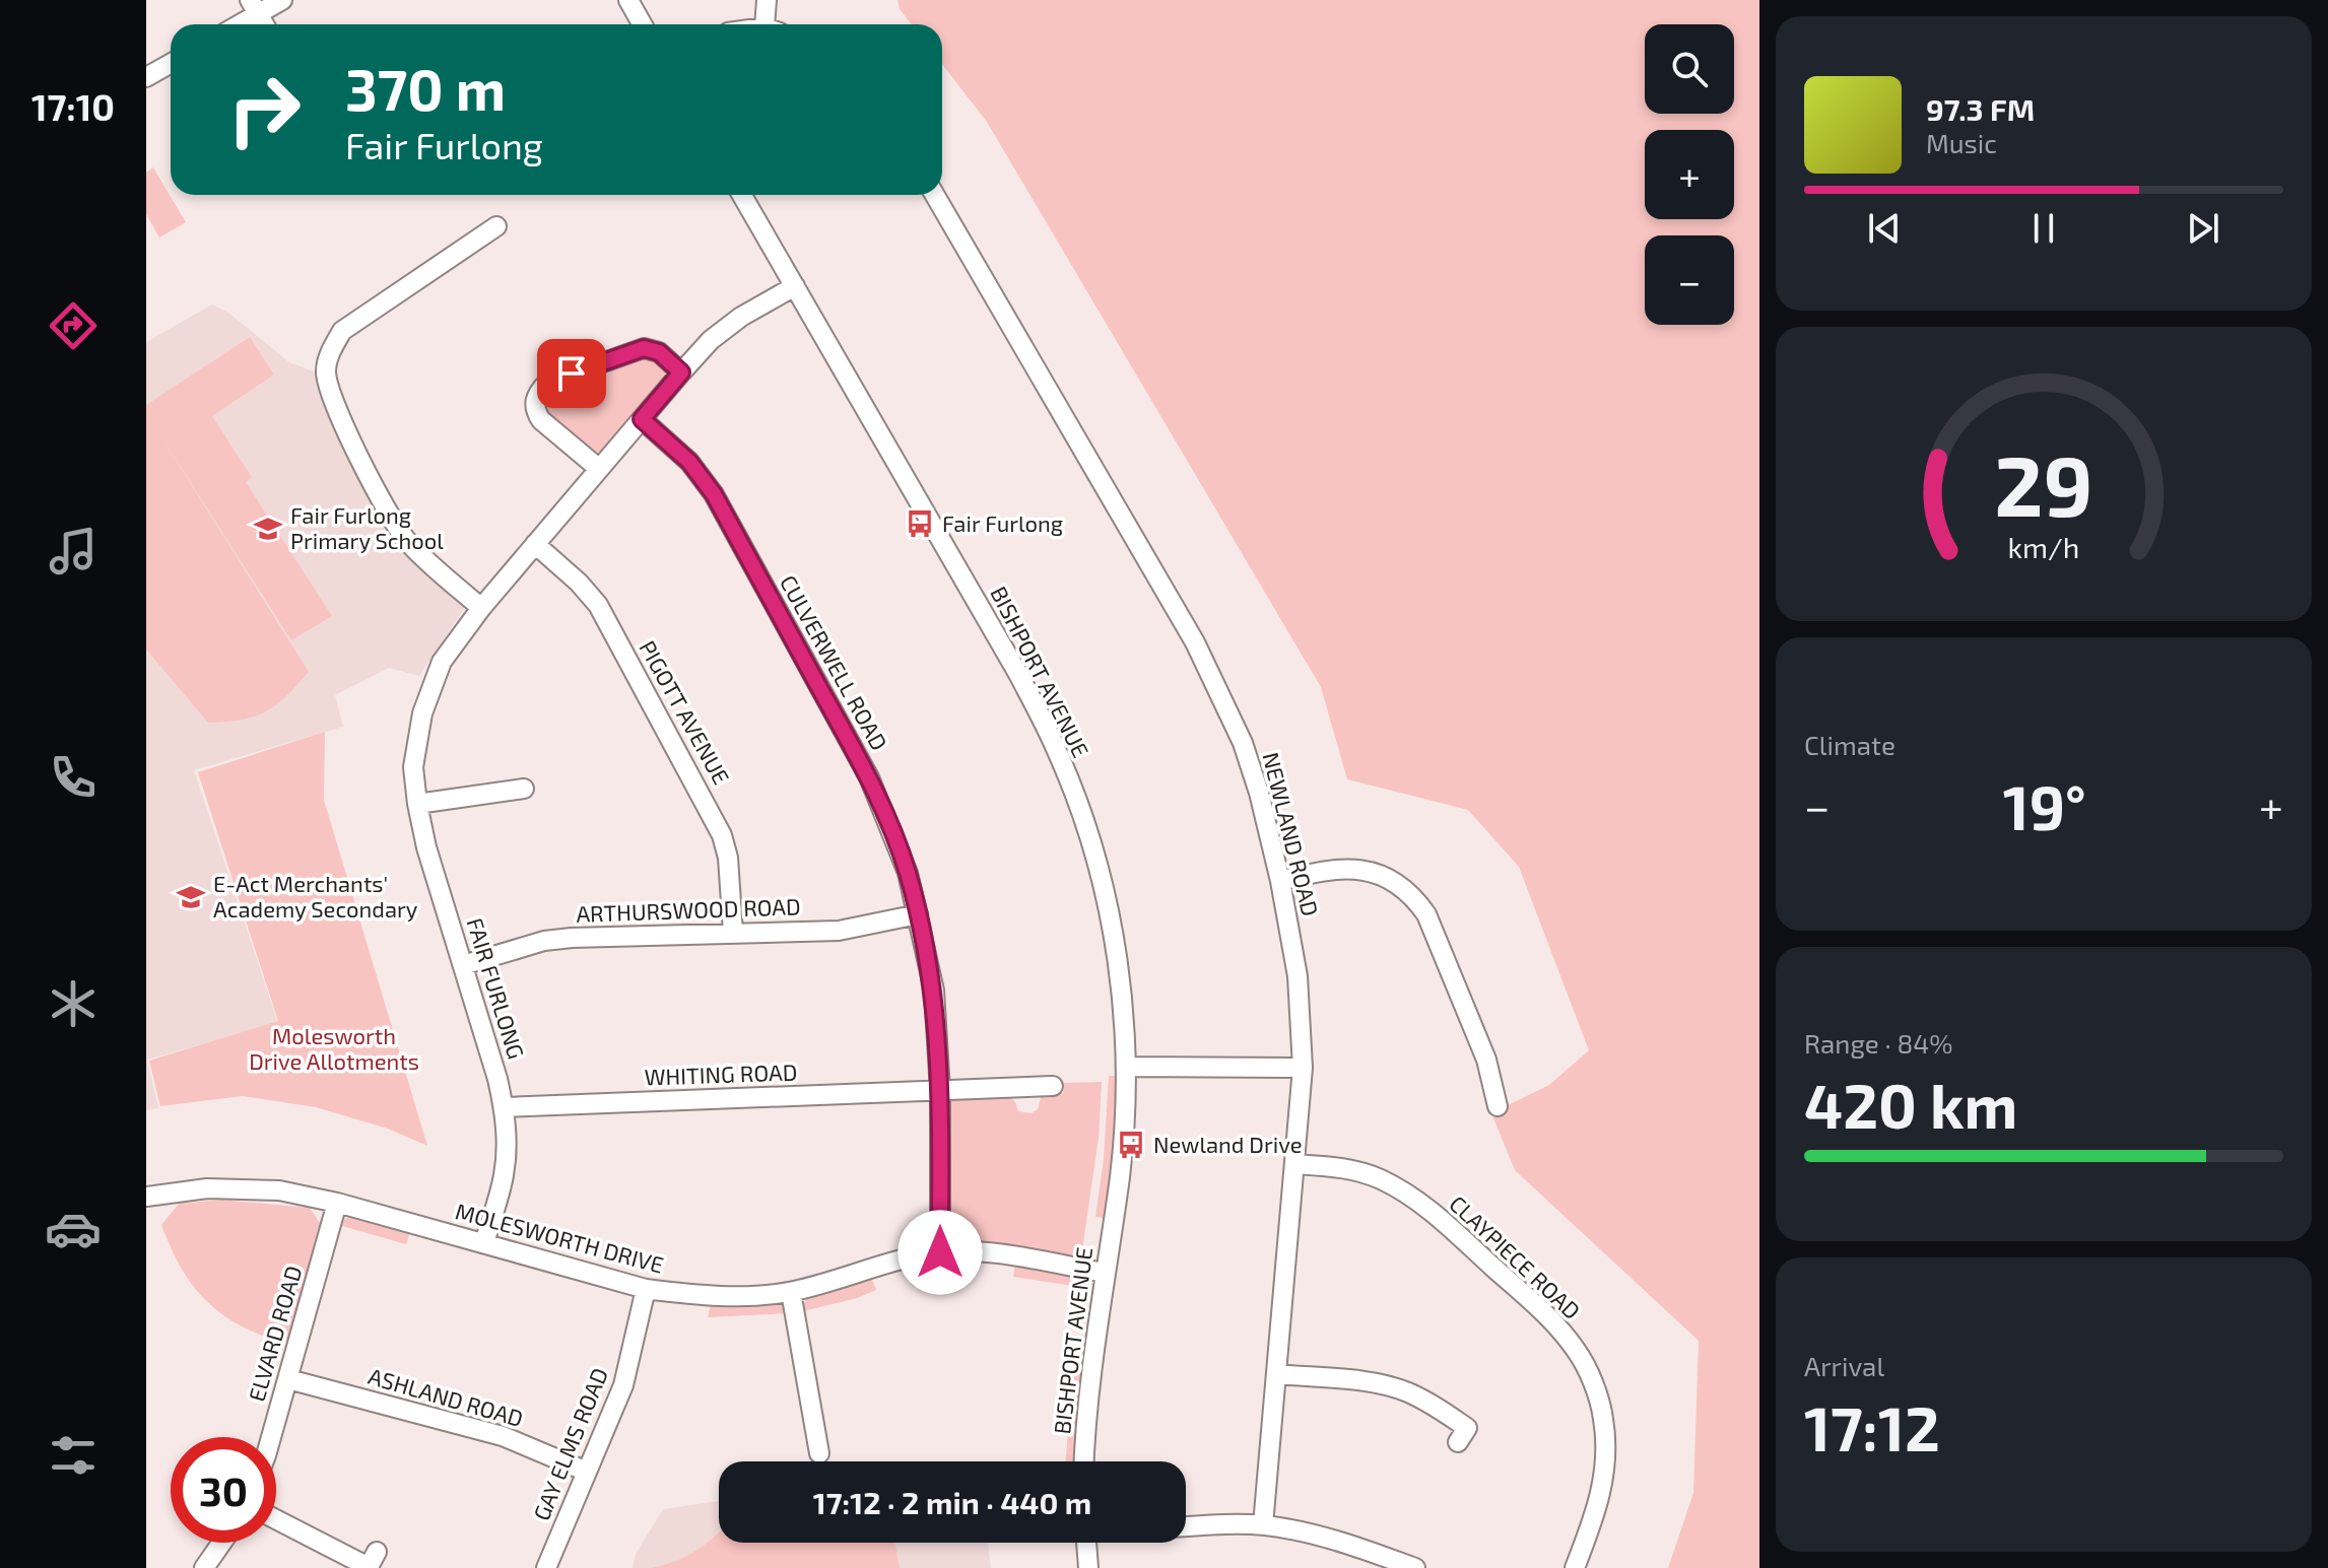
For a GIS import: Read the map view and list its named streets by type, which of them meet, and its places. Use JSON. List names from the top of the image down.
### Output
{
  "streets": {
    "street": [
      "CULVERWELL ROAD",
      "BISHPORT AVENUE",
      "PIGOTT AVENUE",
      "NEWLAND ROAD",
      "ARTHURSWOOD ROAD",
      "FAIR FURLONG",
      "WHITING ROAD",
      "MOLESWORTH DRIVE",
      "CLAYPIECE ROAD",
      "ELVARD ROAD",
      "ASHLAND ROAD",
      "GAY ELMS ROAD"
    ]
  },
  "crossings": [
    ["CULVERWELL ROAD", "ARTHURSWOOD ROAD"],
    ["CULVERWELL ROAD", "FAIR FURLONG"],
    ["CULVERWELL ROAD", "WHITING ROAD"],
    ["CULVERWELL ROAD", "MOLESWORTH DRIVE"],
    ["BISHPORT AVENUE", "FAIR FURLONG"],
    ["BISHPORT AVENUE", "MOLESWORTH DRIVE"],
    ["PIGOTT AVENUE", "ARTHURSWOOD ROAD"],
    ["PIGOTT AVENUE", "FAIR FURLONG"],
    ["NEWLAND ROAD", "CLAYPIECE ROAD"],
    ["ARTHURSWOOD ROAD", "FAIR FURLONG"],
    ["FAIR FURLONG", "WHITING ROAD"],
    ["FAIR FURLONG", "MOLESWORTH DRIVE"],
    ["MOLESWORTH DRIVE", "ELVARD ROAD"],
    ["MOLESWORTH DRIVE", "GAY ELMS ROAD"],
    ["ELVARD ROAD", "ASHLAND ROAD"],
    ["ASHLAND ROAD", "GAY ELMS ROAD"]
  ],
  "parks": ["Molesworth Drive Allotments"],
  "places": {
    "bus stop": ["Fair Furlong", "Newland Drive"],
    "school or university": ["Fair Furlong Primary School", "E-Act Merchants' Academy Secondary"]
  },
  "page": {
    "tabs": "17:10",
    "map_buttons": ["+", "−"],
    "turn": ["370 m", "Fair Furlong"],
    "song": ["97.3 FM", "Music"],
    "tile": [
      "Climate",
      ["Range · 84%", "420 km"],
      ["Arrival", "17:12"]
    ],
    "heat": ["−", "19°", "+"],
    "limit": "30",
    "trip": "17:12 · 2 min · 440 m",
    "gauge": ["29", "km/h"]
  }
}
